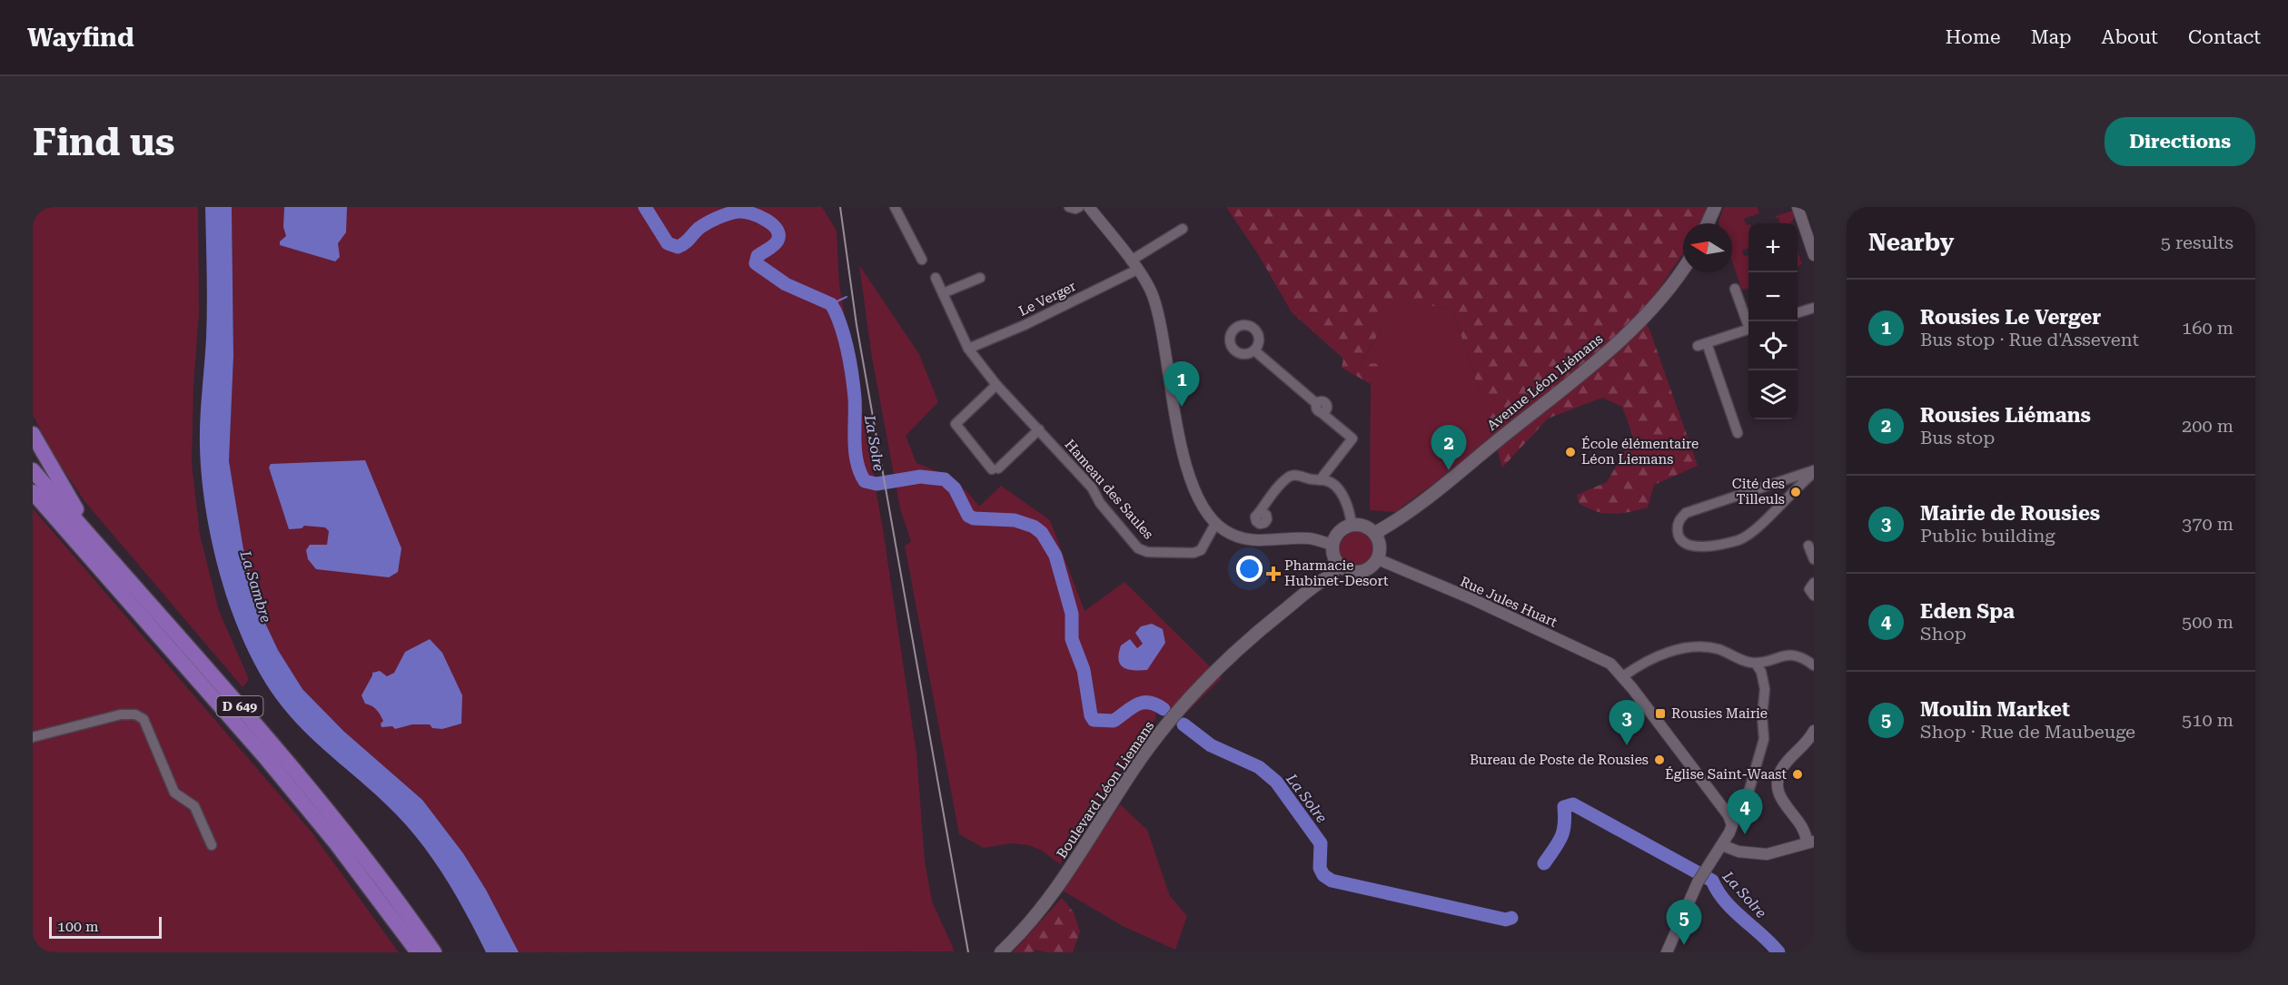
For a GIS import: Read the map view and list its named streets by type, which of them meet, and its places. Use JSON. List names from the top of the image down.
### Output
{
  "streets": {
    "highway": ["D 649"],
    "main road": ["Avenue Léon Liémans", "Boulevard Léon Liemans"],
    "street": ["Le Verger", "Hameau des Saules", "Rue Jules Huart"]
  },
  "crossings": [
    ["Avenue Léon Liémans", "Rue Jules Huart"],
    ["Avenue Léon Liémans", "Boulevard Léon Liemans"],
    ["Rue Jules Huart", "Boulevard Léon Liemans"]
  ],
  "water": ["La Solre", "La Sambre"],
  "places": {
    "other": [
      "École élémentaire Léon Liemans",
      "Cité des Tilleuls",
      "Bureau de Poste de Rousies",
      "Église Saint-Waast"
    ],
    "health": ["Pharmacie Hubinet-Desort"],
    "transit": ["Rousies Mairie"]
  },
  "scale_bar": "100 m",
  "north": "left",
  "page": {
    "header": "Wayfind",
    "nav": [
      "Home",
      "Map",
      "About",
      "Contact"
    ],
    "buttons": "Directions",
    "title": "Find us",
    "heading": ["Nearby", "5 results"],
    "map_buttons": ["+", "−"],
    "list": [
      {
        "mark": "1",
        "name": "Rousies Le Verger",
        "note": "Bus stop · Rue d'Assevent",
        "value": "160 m"
      },
      {
        "mark": "2",
        "name": "Rousies Liémans",
        "note": "Bus stop",
        "value": "200 m"
      },
      {
        "mark": "3",
        "name": "Mairie de Rousies",
        "note": "Public building",
        "value": "370 m"
      },
      {
        "mark": "4",
        "name": "Eden Spa",
        "note": "Shop",
        "value": "500 m"
      },
      {
        "mark": "5",
        "name": "Moulin Market",
        "note": "Shop · Rue de Maubeuge",
        "value": "510 m"
      }
    ],
    "pins": [
      "1",
      "2",
      "3",
      "4",
      "5"
    ],
    "scale": "100 m"
  }
}
